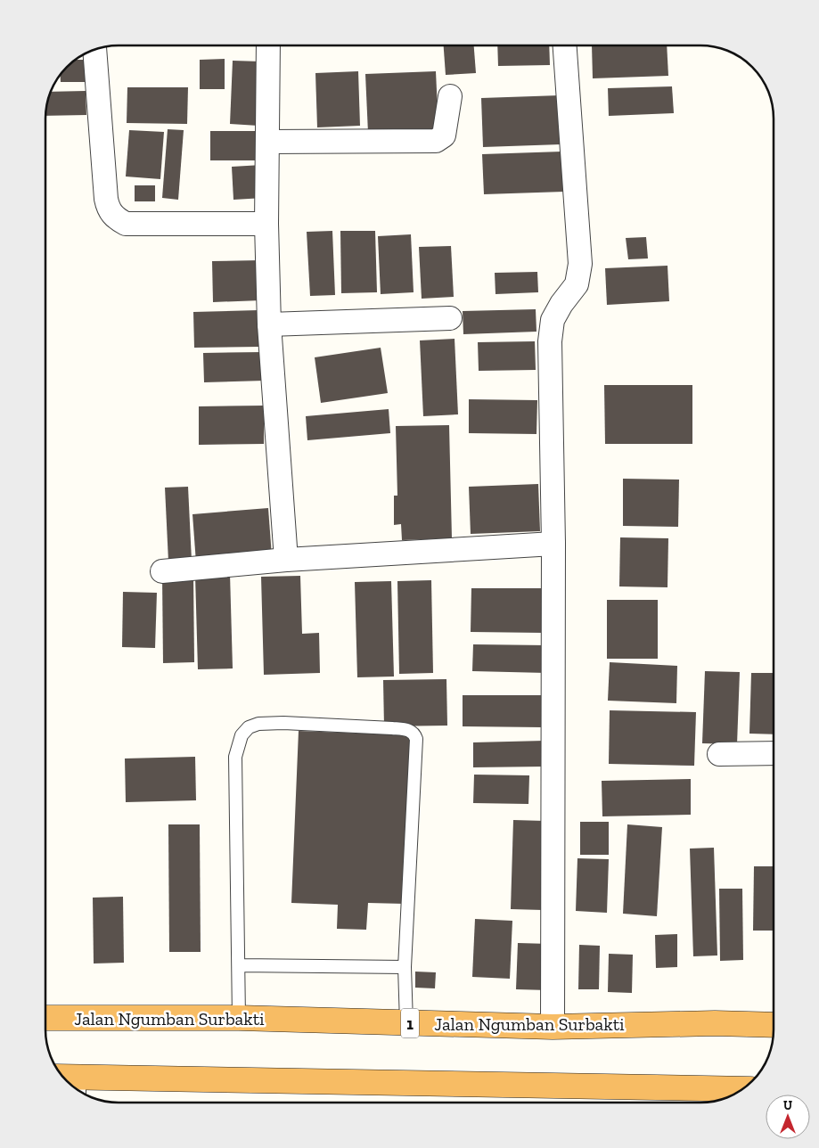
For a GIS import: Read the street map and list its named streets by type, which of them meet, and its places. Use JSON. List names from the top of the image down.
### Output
{
  "streets": {
    "highway": ["Jalan Ngumban Surbakti", "1"]
  },
  "north": "top"
}
